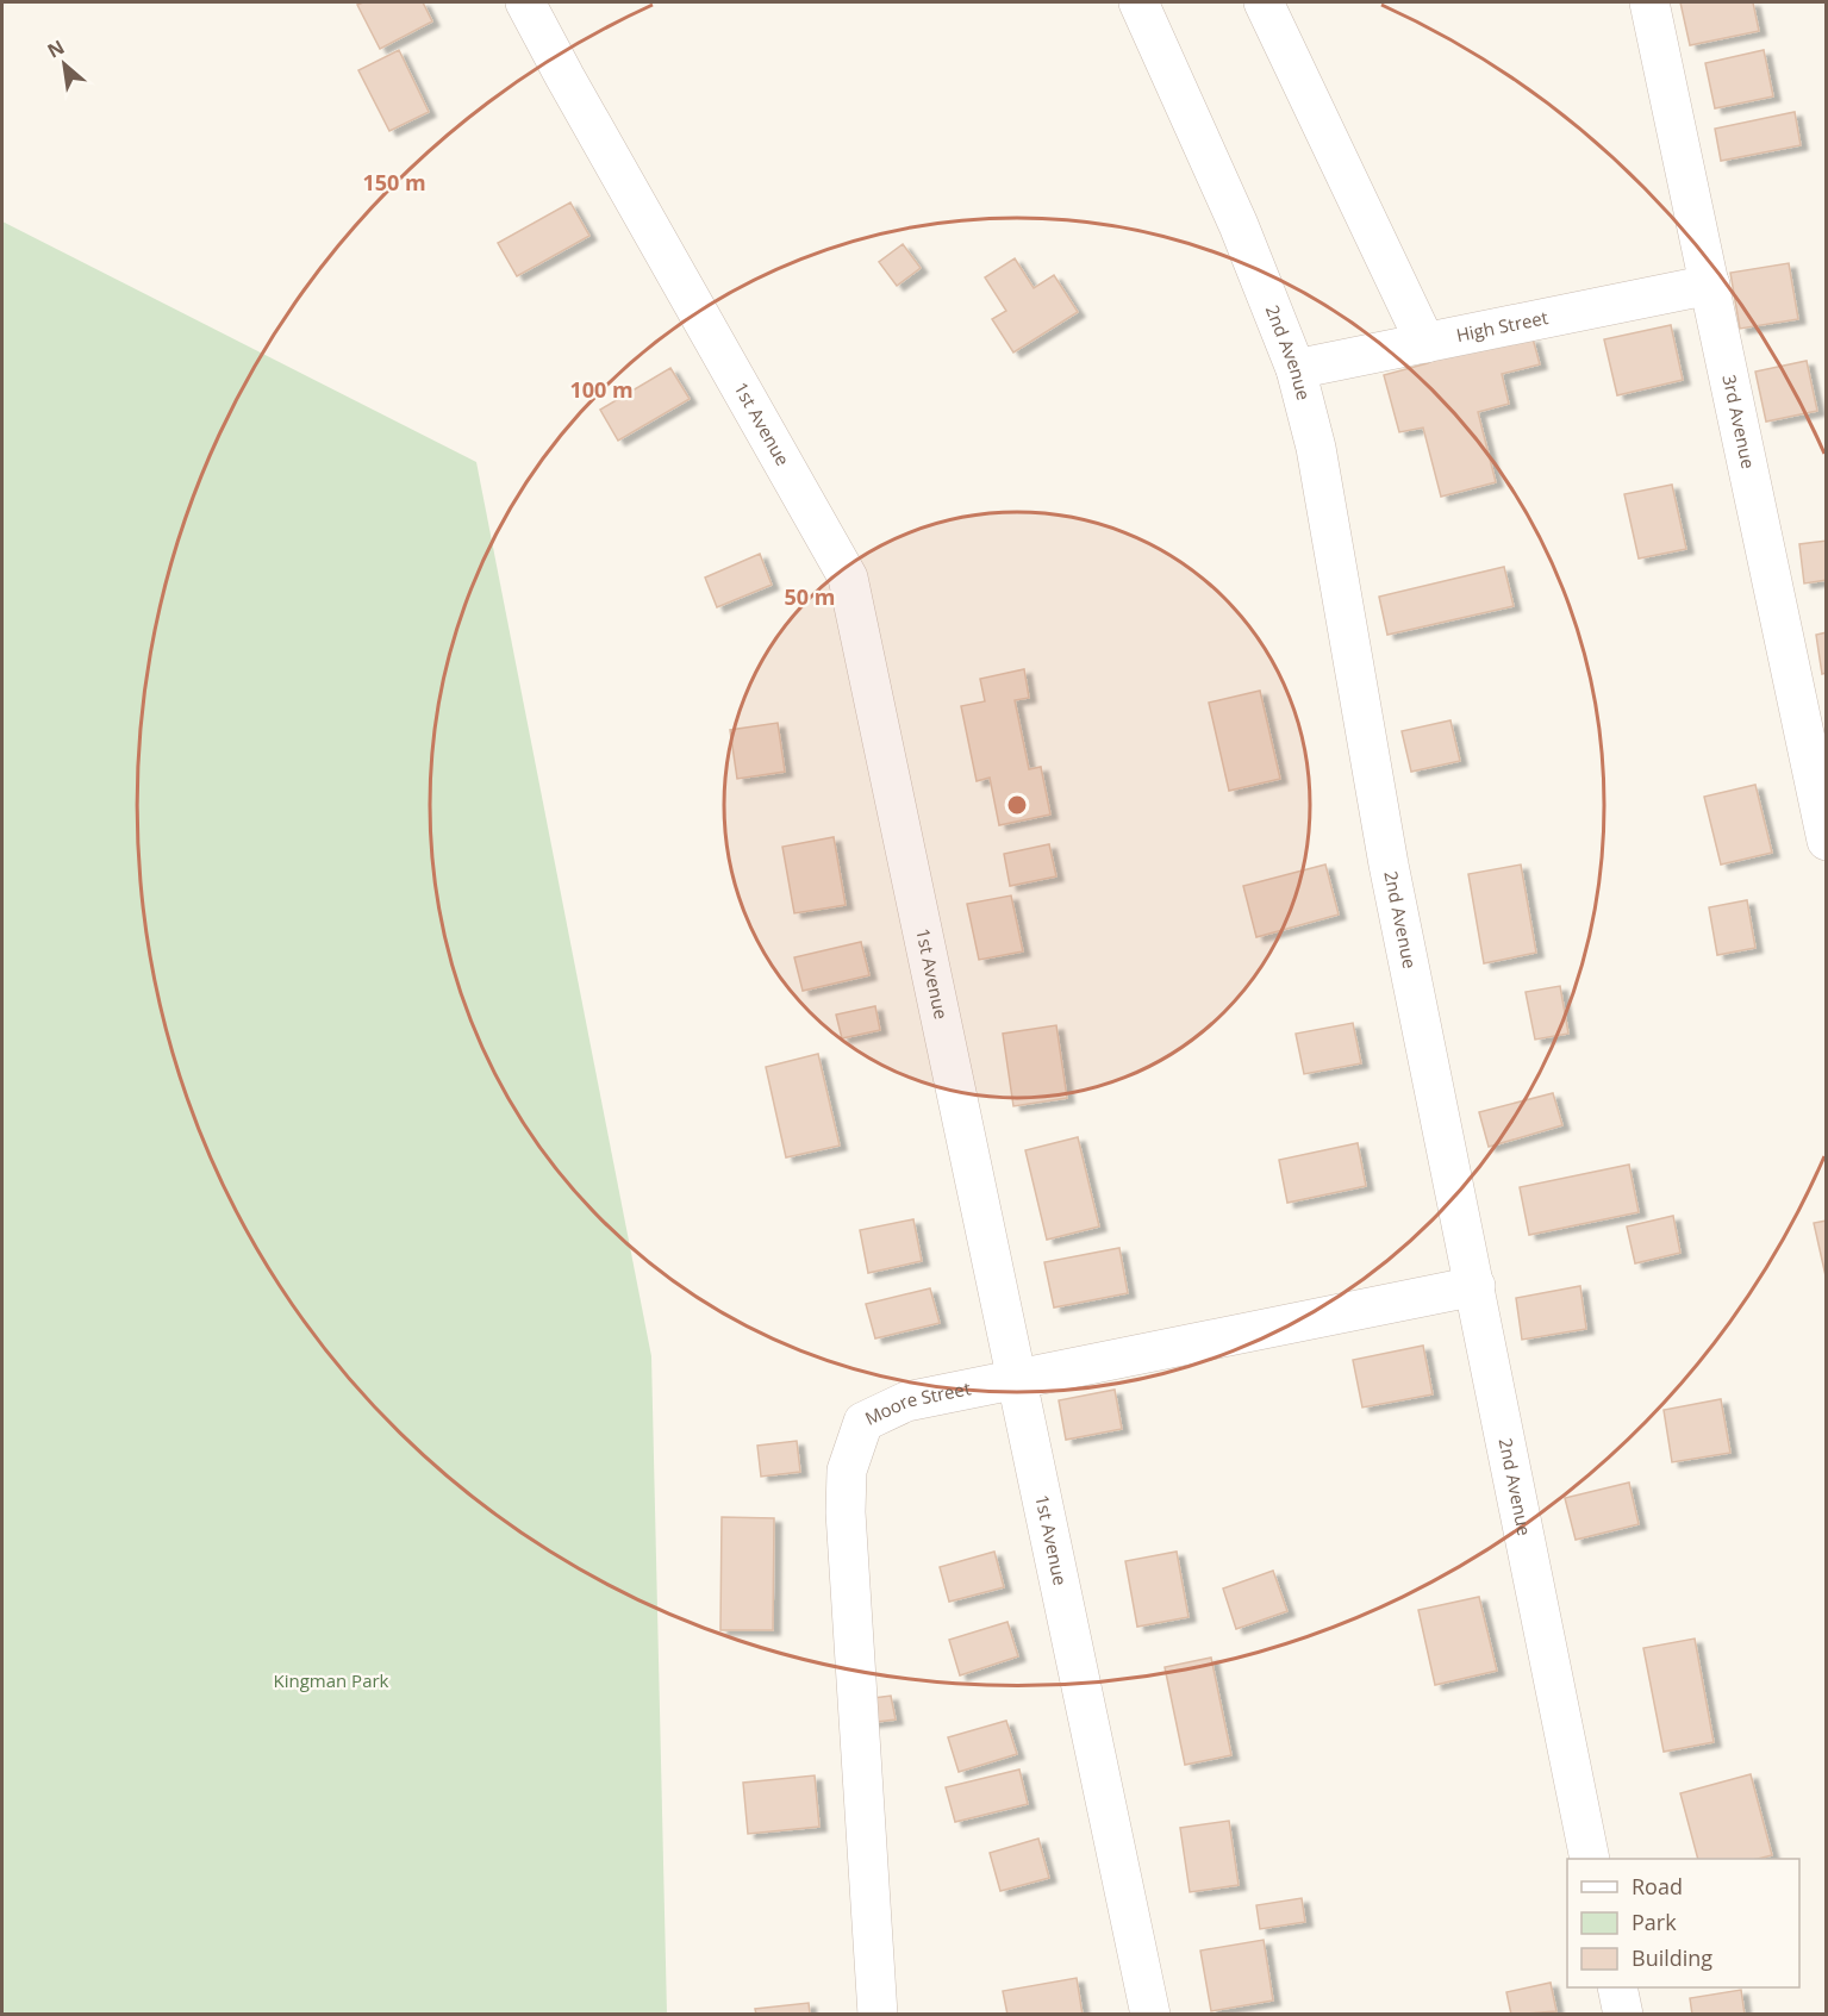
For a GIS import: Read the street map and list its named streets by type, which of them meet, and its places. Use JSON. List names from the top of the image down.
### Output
{
  "streets": {
    "street": [
      "High Street",
      "2nd Avenue",
      "3rd Avenue",
      "1st Avenue",
      "Moore Street"
    ]
  },
  "crossings": [
    ["High Street", "2nd Avenue"],
    ["High Street", "3rd Avenue"],
    ["2nd Avenue", "Moore Street"],
    ["1st Avenue", "Moore Street"]
  ],
  "parks": ["Kingman Park"],
  "legend": ["Road", "Park", "Building"],
  "north": "top left",
  "rings": ["150 m", "100 m", "50 m"]
}
